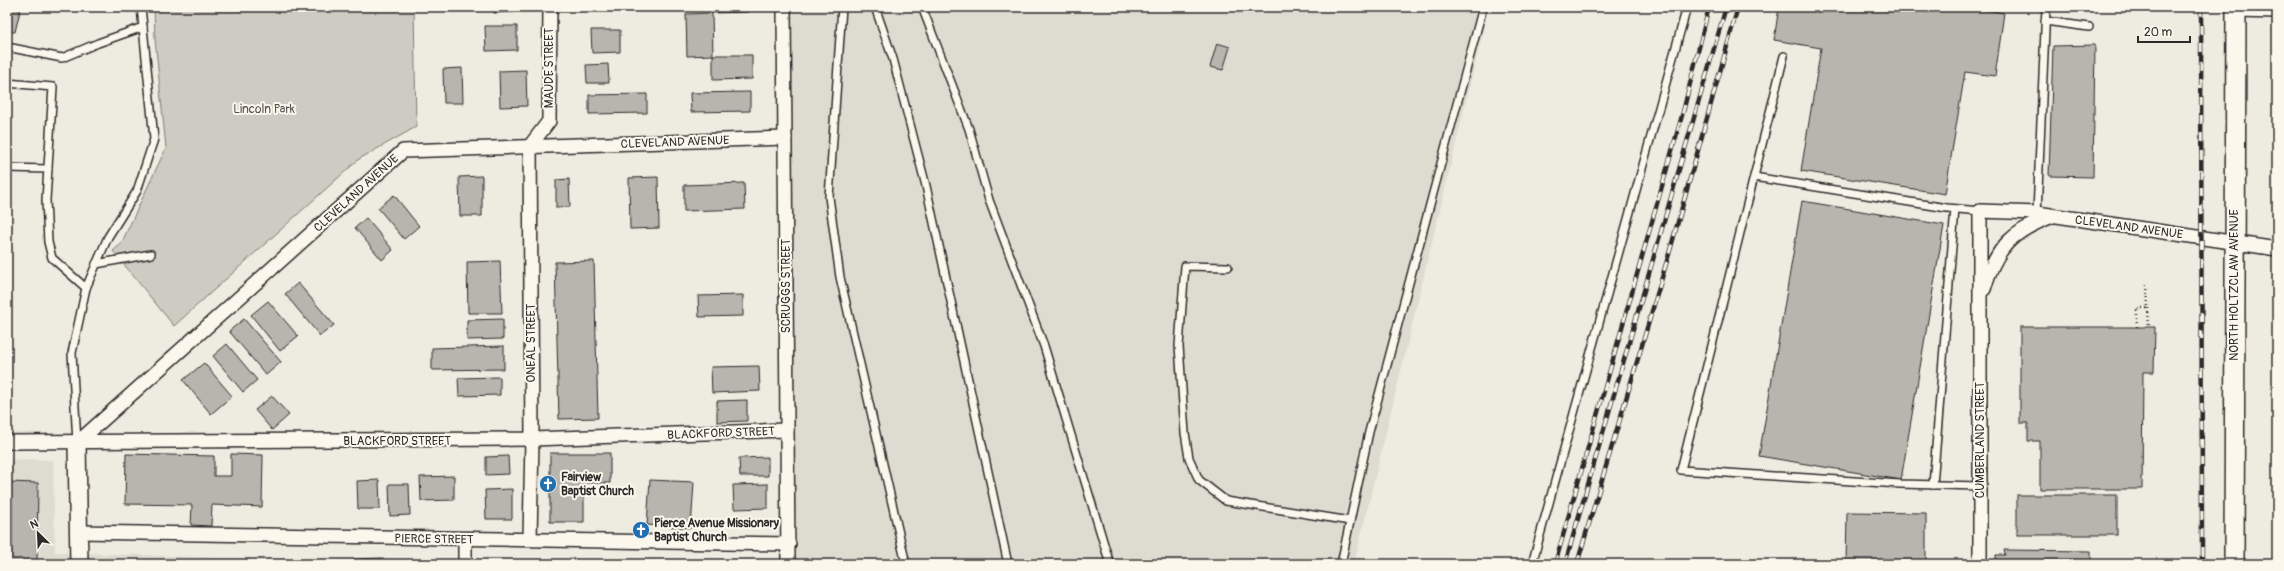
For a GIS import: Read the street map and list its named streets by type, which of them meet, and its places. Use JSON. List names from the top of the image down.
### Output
{
  "streets": {
    "main road": ["NORTH HOLTZCLAW AVENUE"],
    "street": [
      "MAUDE STREET",
      "CLEVELAND AVENUE",
      "SCRUGGS STREET",
      "ONEAL STREET",
      "BLACKFORD STREET",
      "CUMBERLAND STREET",
      "PIERCE STREET"
    ]
  },
  "crossings": [
    ["MAUDE STREET", "CLEVELAND AVENUE"],
    ["MAUDE STREET", "ONEAL STREET"],
    ["CLEVELAND AVENUE", "NORTH HOLTZCLAW AVENUE"],
    ["CLEVELAND AVENUE", "SCRUGGS STREET"],
    ["CLEVELAND AVENUE", "ONEAL STREET"],
    ["CLEVELAND AVENUE", "BLACKFORD STREET"],
    ["CLEVELAND AVENUE", "CUMBERLAND STREET"],
    ["SCRUGGS STREET", "BLACKFORD STREET"],
    ["SCRUGGS STREET", "PIERCE STREET"],
    ["ONEAL STREET", "BLACKFORD STREET"],
    ["ONEAL STREET", "PIERCE STREET"]
  ],
  "parks": ["Lincoln Park"],
  "places": {
    "church": ["Fairview Baptist Church", "Pierce Avenue Missionary Baptist Church"]
  },
  "scale_bar": "20 m",
  "north": "top left"
}
